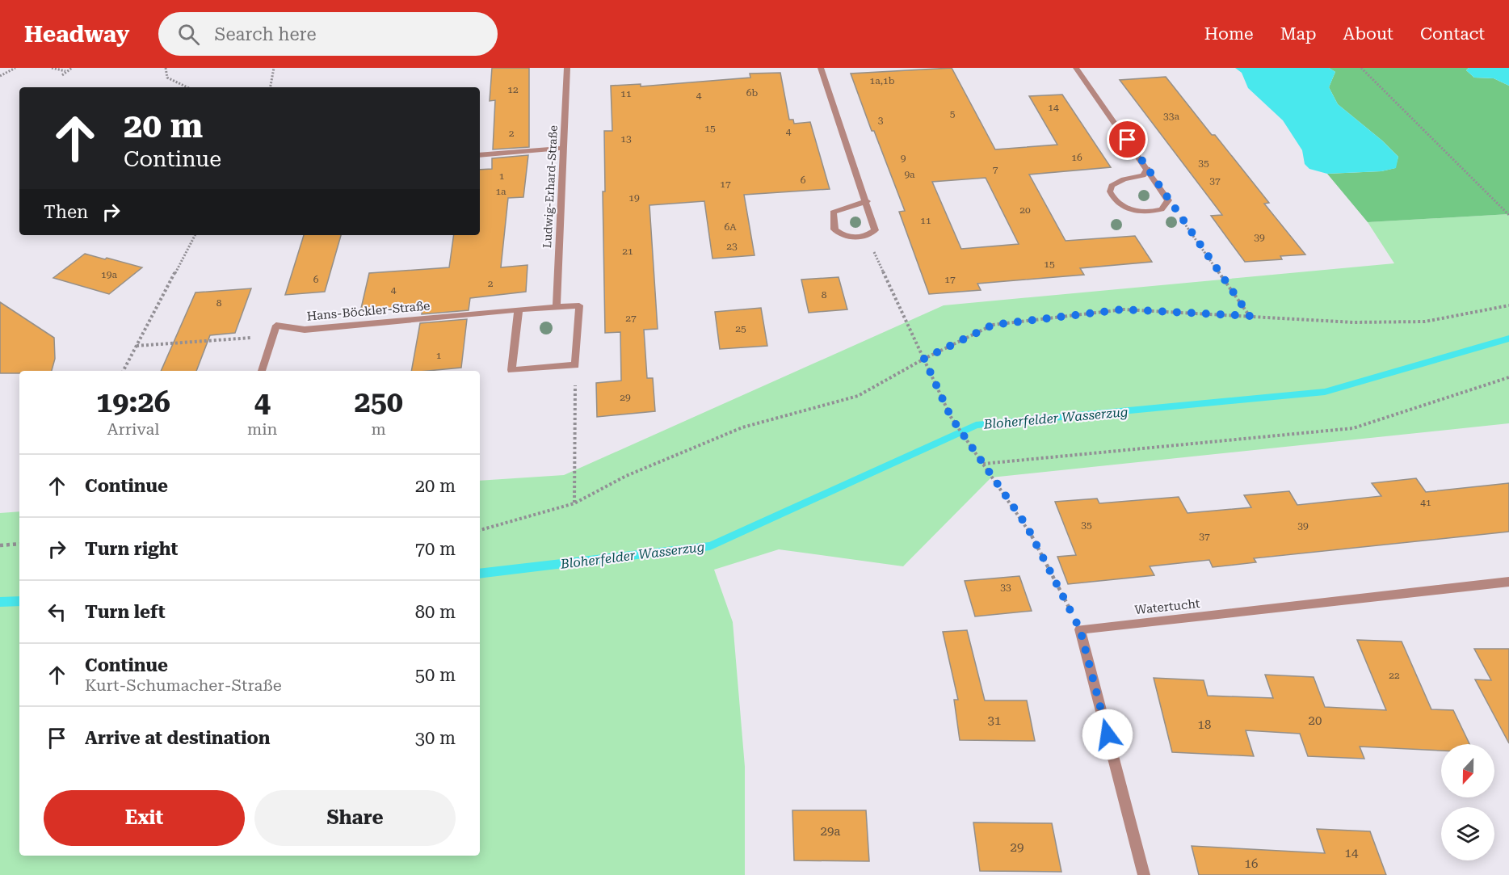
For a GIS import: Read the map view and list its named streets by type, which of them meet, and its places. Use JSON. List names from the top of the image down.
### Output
{
  "streets": {
    "street": ["Ludwig-Erhard-Straße", "Hans-Böckler-Straße", "Watertucht"]
  },
  "water": ["Bloherfelder Wasserzug"],
  "house_numbers": [
    "1a,1b",
    "12",
    "6b",
    "11",
    "4",
    "14",
    "5",
    "33a",
    "3",
    "15",
    "4",
    "2",
    "13",
    "16",
    "9",
    "35",
    "7",
    "9a",
    "1",
    "6",
    "37",
    "17",
    "1a",
    "19",
    "20",
    "11",
    "6A",
    "39",
    "23",
    "21",
    "15",
    "19a",
    "6",
    "17",
    "2",
    "4",
    "8",
    "8",
    "27",
    "25",
    "1",
    "29",
    "41",
    "35",
    "39",
    "37",
    "33",
    "22",
    "31",
    "20",
    "18",
    "29a",
    "29",
    "14",
    "16"
  ],
  "north": "bottom",
  "page": {
    "header": "Headway",
    "search": "Search here",
    "nav": [
      "Home",
      "Map",
      "About",
      "Contact"
    ],
    "turn": ["20 m", "Continue"],
    "then": "Then",
    "eta": [
      "19:26",
      "Arrival",
      "4",
      "min",
      "250",
      "m"
    ],
    "list": [
      {
        "name": "Continue",
        "value": "20 m"
      },
      {
        "name": "Turn right",
        "value": "70 m"
      },
      {
        "name": "Turn left",
        "value": "80 m"
      },
      {
        "name": "Continue",
        "note": "Kurt-Schumacher-Straße",
        "value": "50 m"
      },
      {
        "name": "Arrive at destination",
        "value": "30 m"
      }
    ],
    "buttons": ["Exit", "Share"]
  }
}
